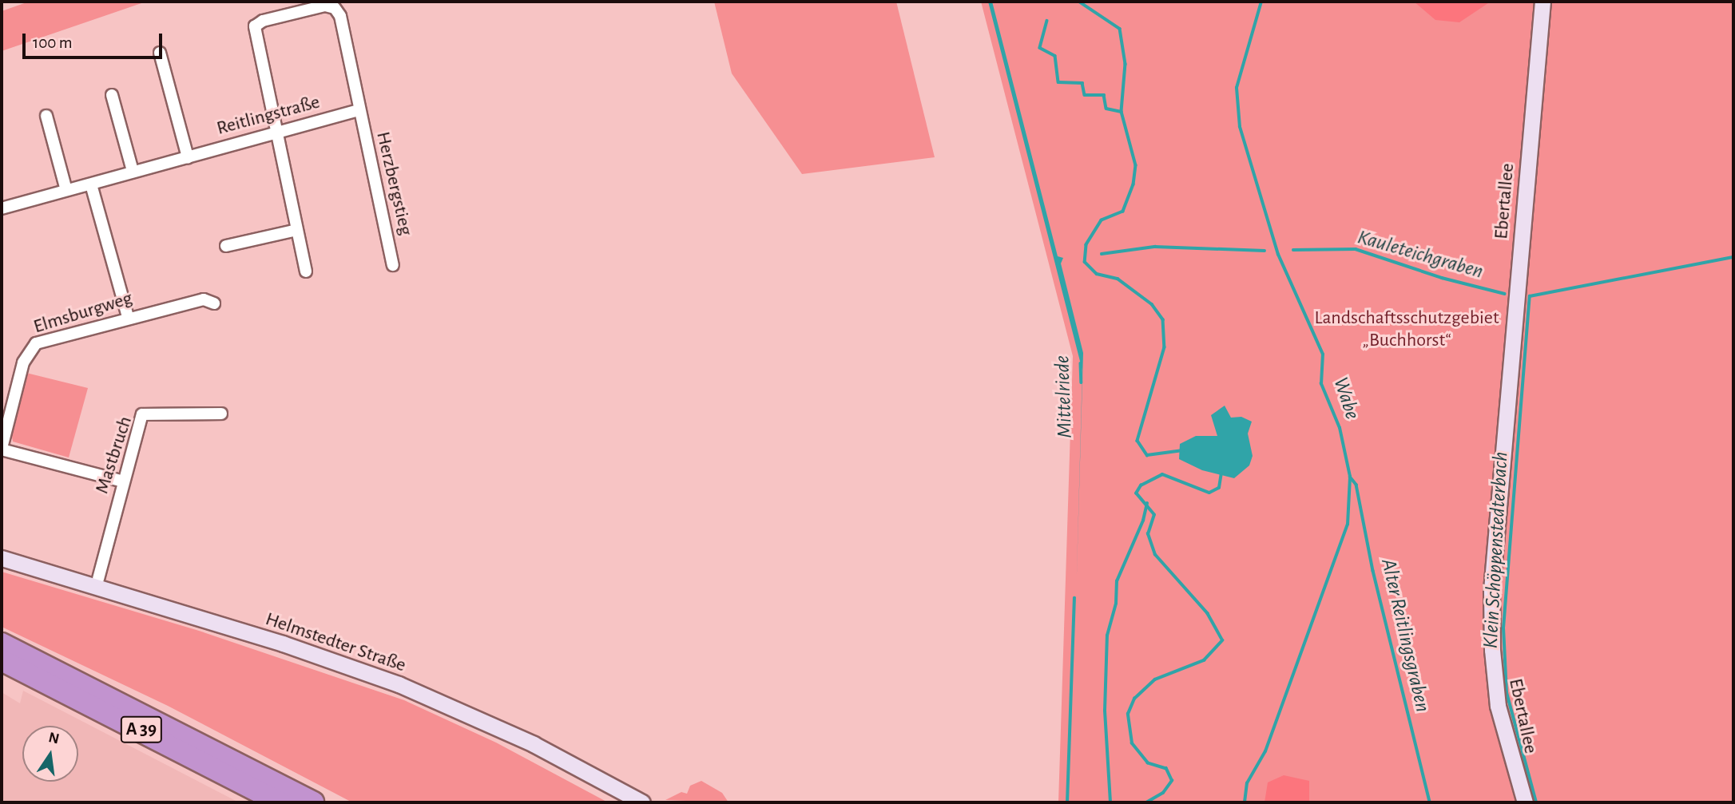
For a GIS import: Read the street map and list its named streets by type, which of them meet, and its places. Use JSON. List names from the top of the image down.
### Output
{
  "streets": {
    "highway": ["A 39"],
    "main road": ["Ebertallee", "Helmstedter Straße"],
    "street": [
      "Reitlingstraße",
      "Herzbergstieg",
      "Elmsburgweg",
      "Mastbruch"
    ]
  },
  "crossings": [
    ["Reitlingstraße", "Herzbergstieg"]
  ],
  "water": [
    "Kauleteichgraben",
    "Mittelriede",
    "Wabe",
    "Klein Schöppenstedterbach",
    "Alter Reitlingsgraben"
  ],
  "parks": ["Landschaftsschutzgebiet „Buchhorst“"],
  "scale_bar": "100 m",
  "north": "top"
}
